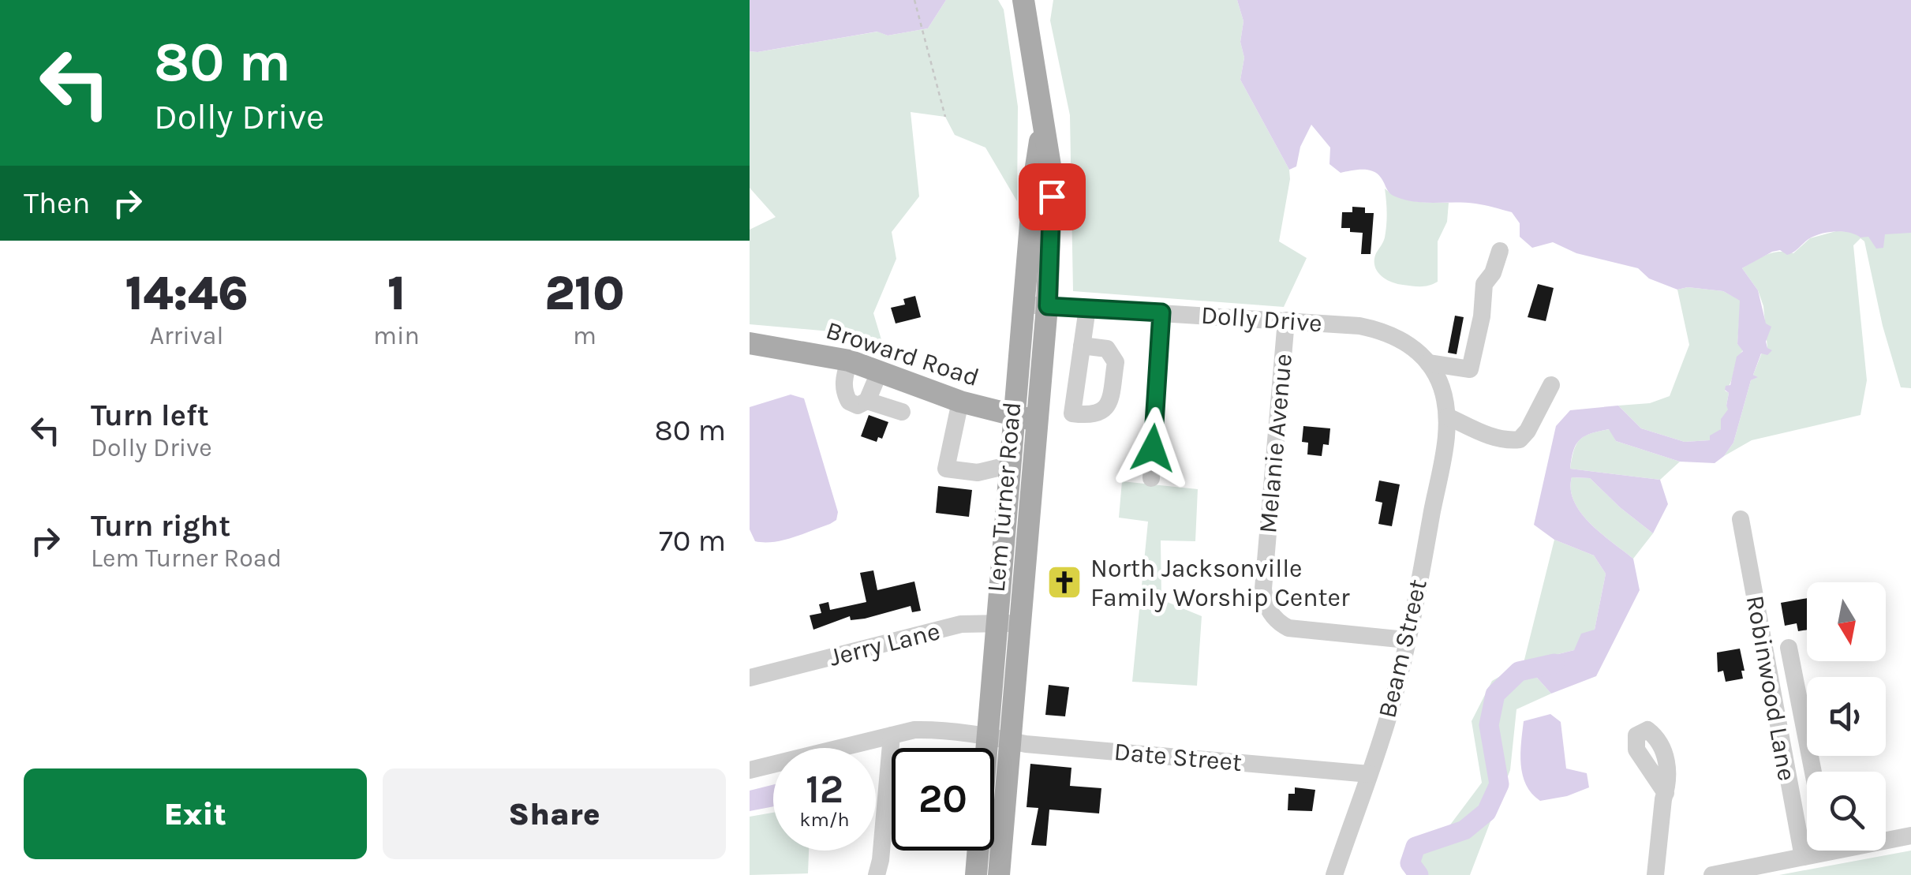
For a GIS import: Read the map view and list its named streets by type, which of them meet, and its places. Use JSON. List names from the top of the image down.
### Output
{
  "streets": {
    "main road": ["Broward Road", "Lem Turner Road"],
    "street": [
      "Dolly Drive",
      "Melanie Avenue",
      "Jerry Lane",
      "Beam Street",
      "Robinwood Lane",
      "Date Street"
    ]
  },
  "crossings": [
    ["Dolly Drive", "Melanie Avenue"],
    ["Dolly Drive", "Lem Turner Road"],
    ["Dolly Drive", "Beam Street"],
    ["Broward Road", "Lem Turner Road"],
    ["Melanie Avenue", "Beam Street"],
    ["Lem Turner Road", "Jerry Lane"],
    ["Lem Turner Road", "Date Street"],
    ["Beam Street", "Date Street"]
  ],
  "places": {
    "church": ["North Jacksonville Family Worship Center"]
  },
  "north": "bottom",
  "page": {
    "turn": ["80 m", "Dolly Drive"],
    "then": "Then",
    "eta": [
      "14:46",
      "Arrival",
      "1",
      "min",
      "210",
      "m"
    ],
    "list": [
      {
        "name": "Turn left",
        "note": "Dolly Drive",
        "value": "80 m"
      },
      {
        "name": "Turn right",
        "note": "Lem Turner Road",
        "value": "70 m"
      }
    ],
    "speed": "12 km/h",
    "limit": "20",
    "buttons": ["Exit", "Share"]
  }
}
